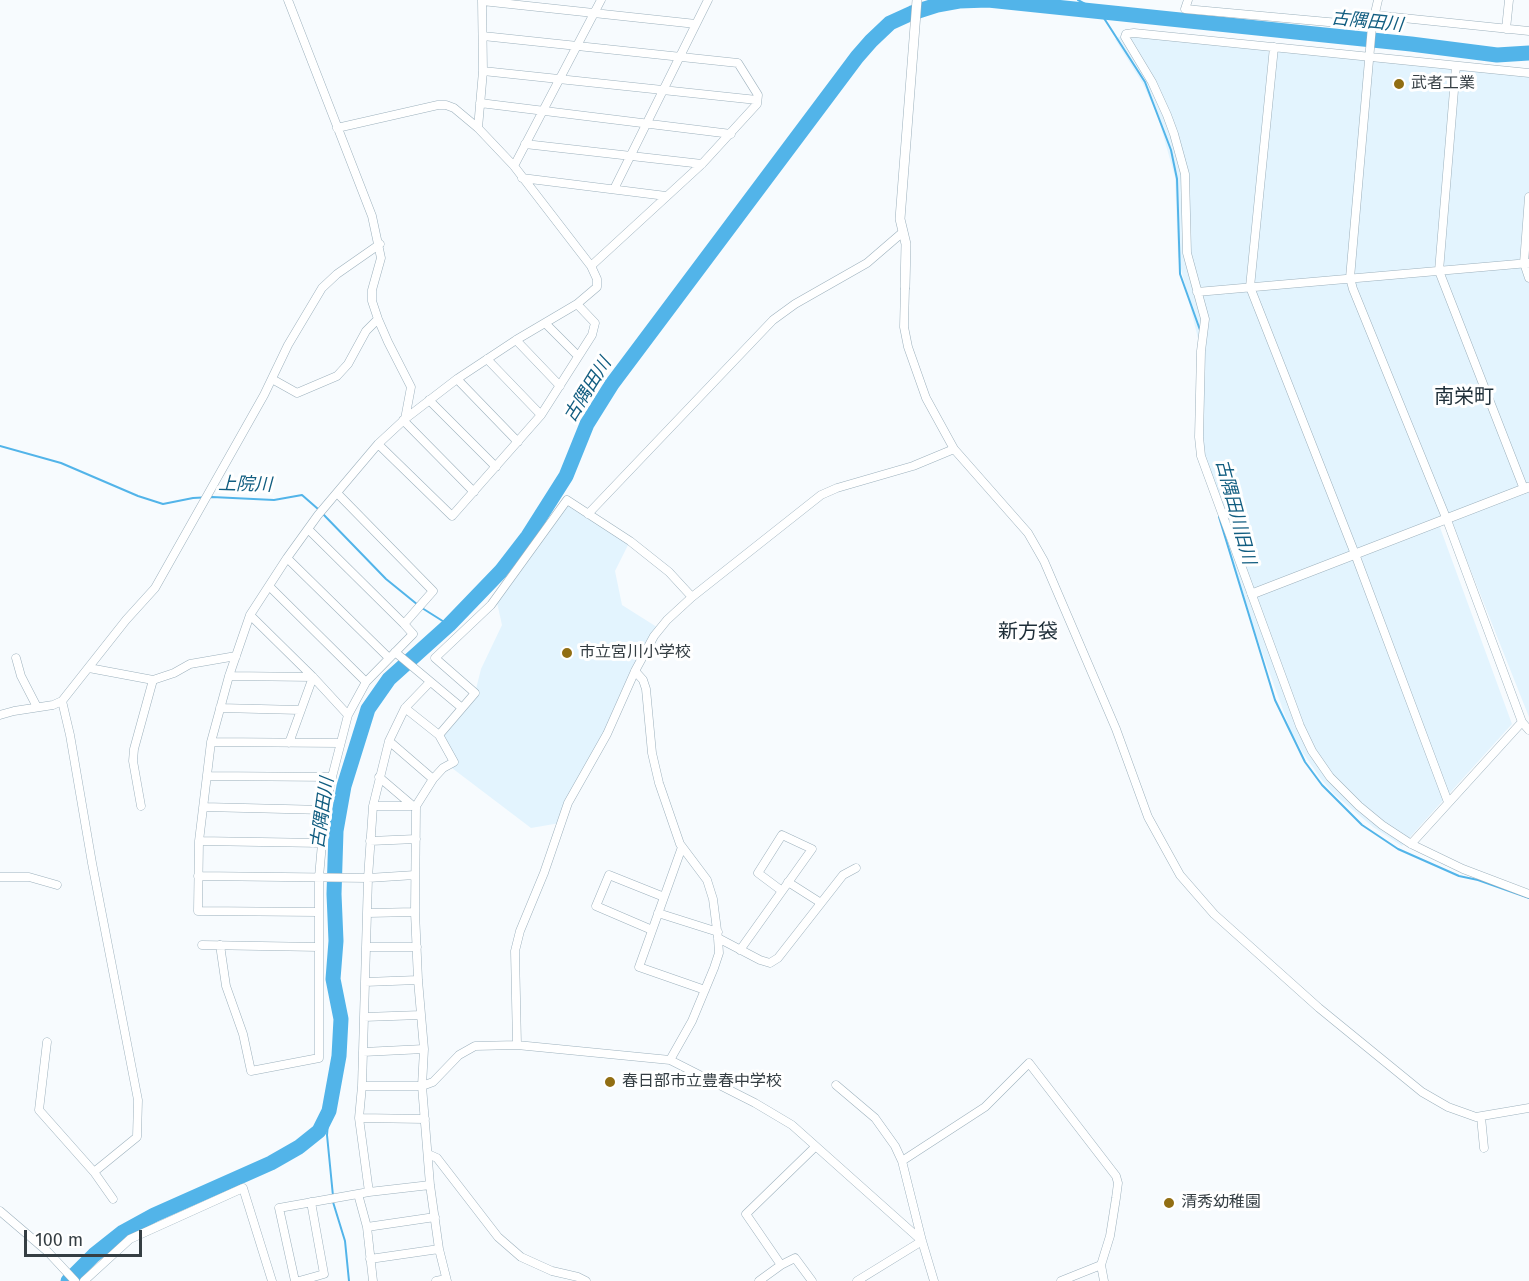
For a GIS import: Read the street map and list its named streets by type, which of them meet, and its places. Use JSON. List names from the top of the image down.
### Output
{
  "districts": ["南栄町", "新方袋"],
  "water": ["古隅田川", "上院川", "古隅田川旧川"],
  "places": [
    "武者工業",
    "市立宮川小学校",
    "春日部市立豊春中学校",
    "清秀幼稚園"
  ],
  "scale_bar": "100 m"
}
